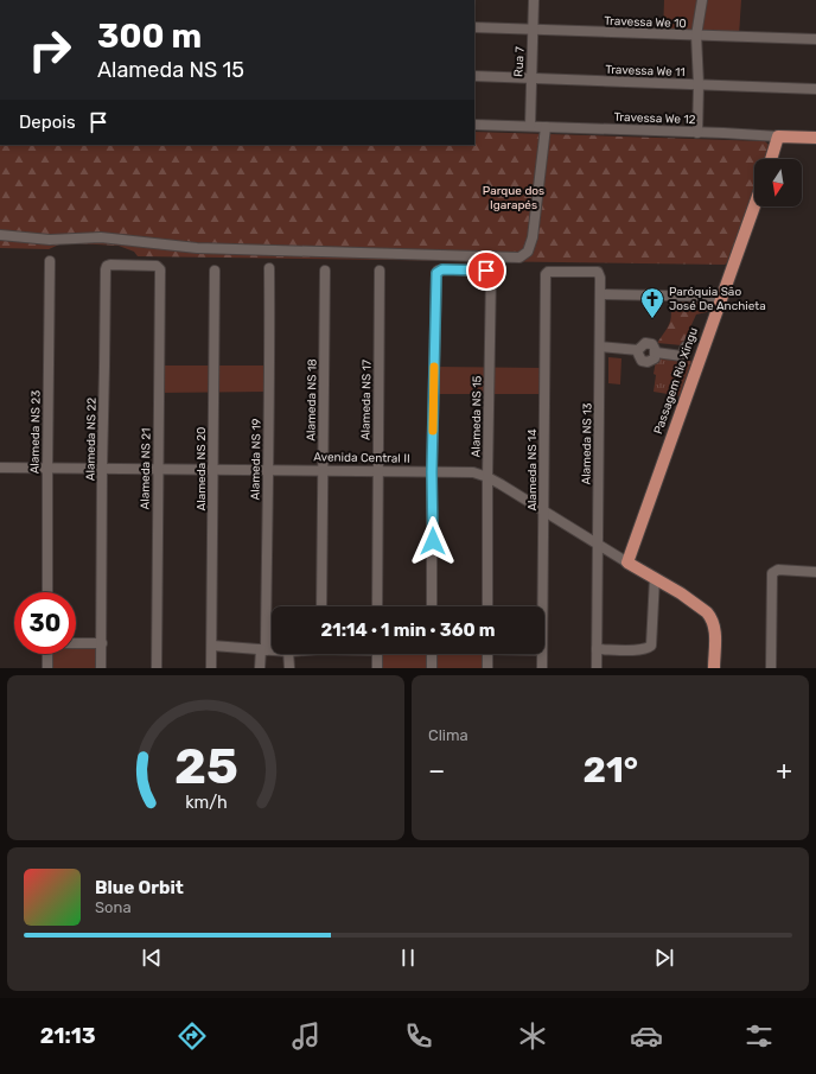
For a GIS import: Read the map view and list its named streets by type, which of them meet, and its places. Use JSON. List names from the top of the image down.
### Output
{
  "streets": {
    "main road": ["Passagem Rio Xingu", "Avenida Central II"],
    "street": [
      "Travessa We 10",
      "Rua 7",
      "Travessa We 11",
      "Travessa We 12",
      "Alameda NS 18",
      "Alameda NS 17",
      "Alameda NS 15",
      "Alameda NS 23",
      "Alameda NS 22",
      "Alameda NS 13",
      "Alameda NS 19",
      "Alameda NS 21",
      "Alameda NS 20",
      "Alameda NS 14"
    ]
  },
  "crossings": [
    ["Travessa We 10", "Rua 7"],
    ["Rua 7", "Travessa We 11"],
    ["Rua 7", "Travessa We 12"],
    ["Passagem Rio Xingu", "Avenida Central II"],
    ["Alameda NS 18", "Avenida Central II"],
    ["Alameda NS 17", "Avenida Central II"],
    ["Alameda NS 15", "Avenida Central II"],
    ["Alameda NS 23", "Avenida Central II"],
    ["Alameda NS 22", "Avenida Central II"],
    ["Alameda NS 22", "Alameda NS 21"],
    ["Alameda NS 13", "Avenida Central II"],
    ["Alameda NS 13", "Alameda NS 14"],
    ["Avenida Central II", "Alameda NS 19"],
    ["Avenida Central II", "Alameda NS 21"],
    ["Avenida Central II", "Alameda NS 20"],
    ["Avenida Central II", "Alameda NS 14"]
  ],
  "parks": ["Parque dos Igarapés"],
  "places": {
    "church": ["Paróquia São José De Anchieta"]
  },
  "north": "bottom",
  "page": {
    "turn": ["300 m", "Alameda NS 15"],
    "then": "Depois",
    "limit": "30",
    "trip": "21:14 · 1 min · 360 m",
    "tile": "Clima",
    "heat": ["−", "21°", "+"],
    "song": ["Blue Orbit", "Sona"],
    "tabs": "21:13",
    "gauge": ["25", "km/h"]
  }
}
